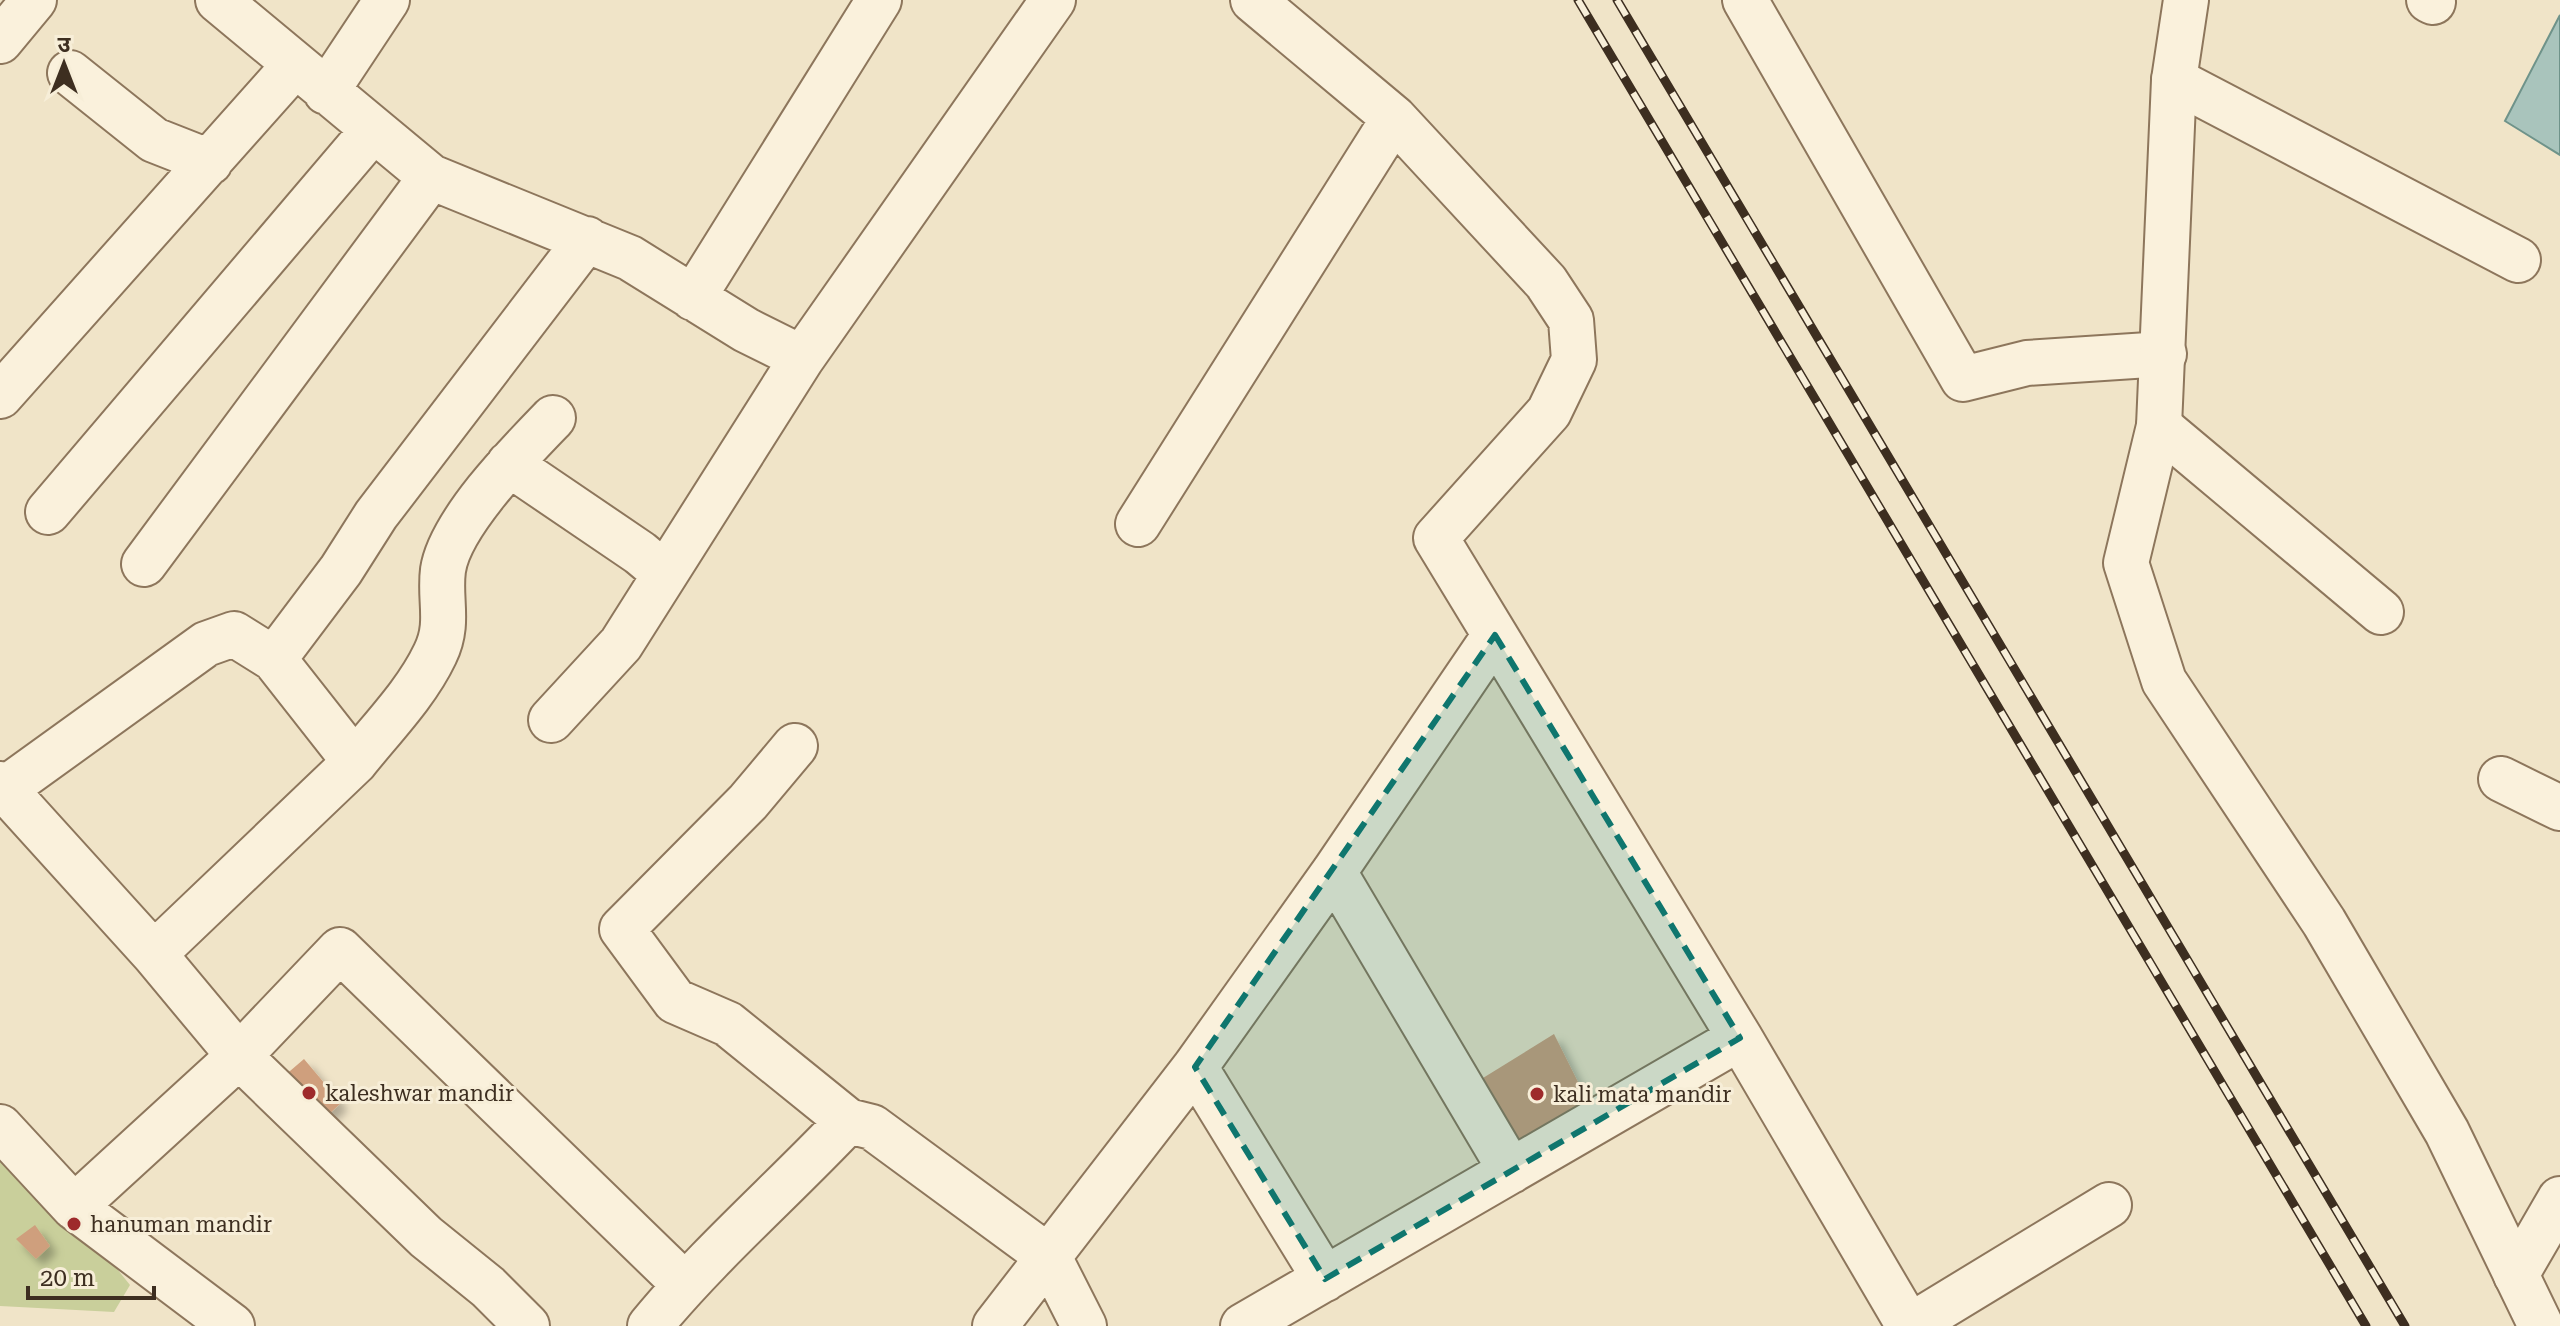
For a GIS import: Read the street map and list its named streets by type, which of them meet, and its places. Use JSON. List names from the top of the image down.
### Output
{
  "places": ["kaleshwar mandir", "kali mata mandir", "hanuman mandir"],
  "scale_bar": "20 m",
  "north": "top"
}
